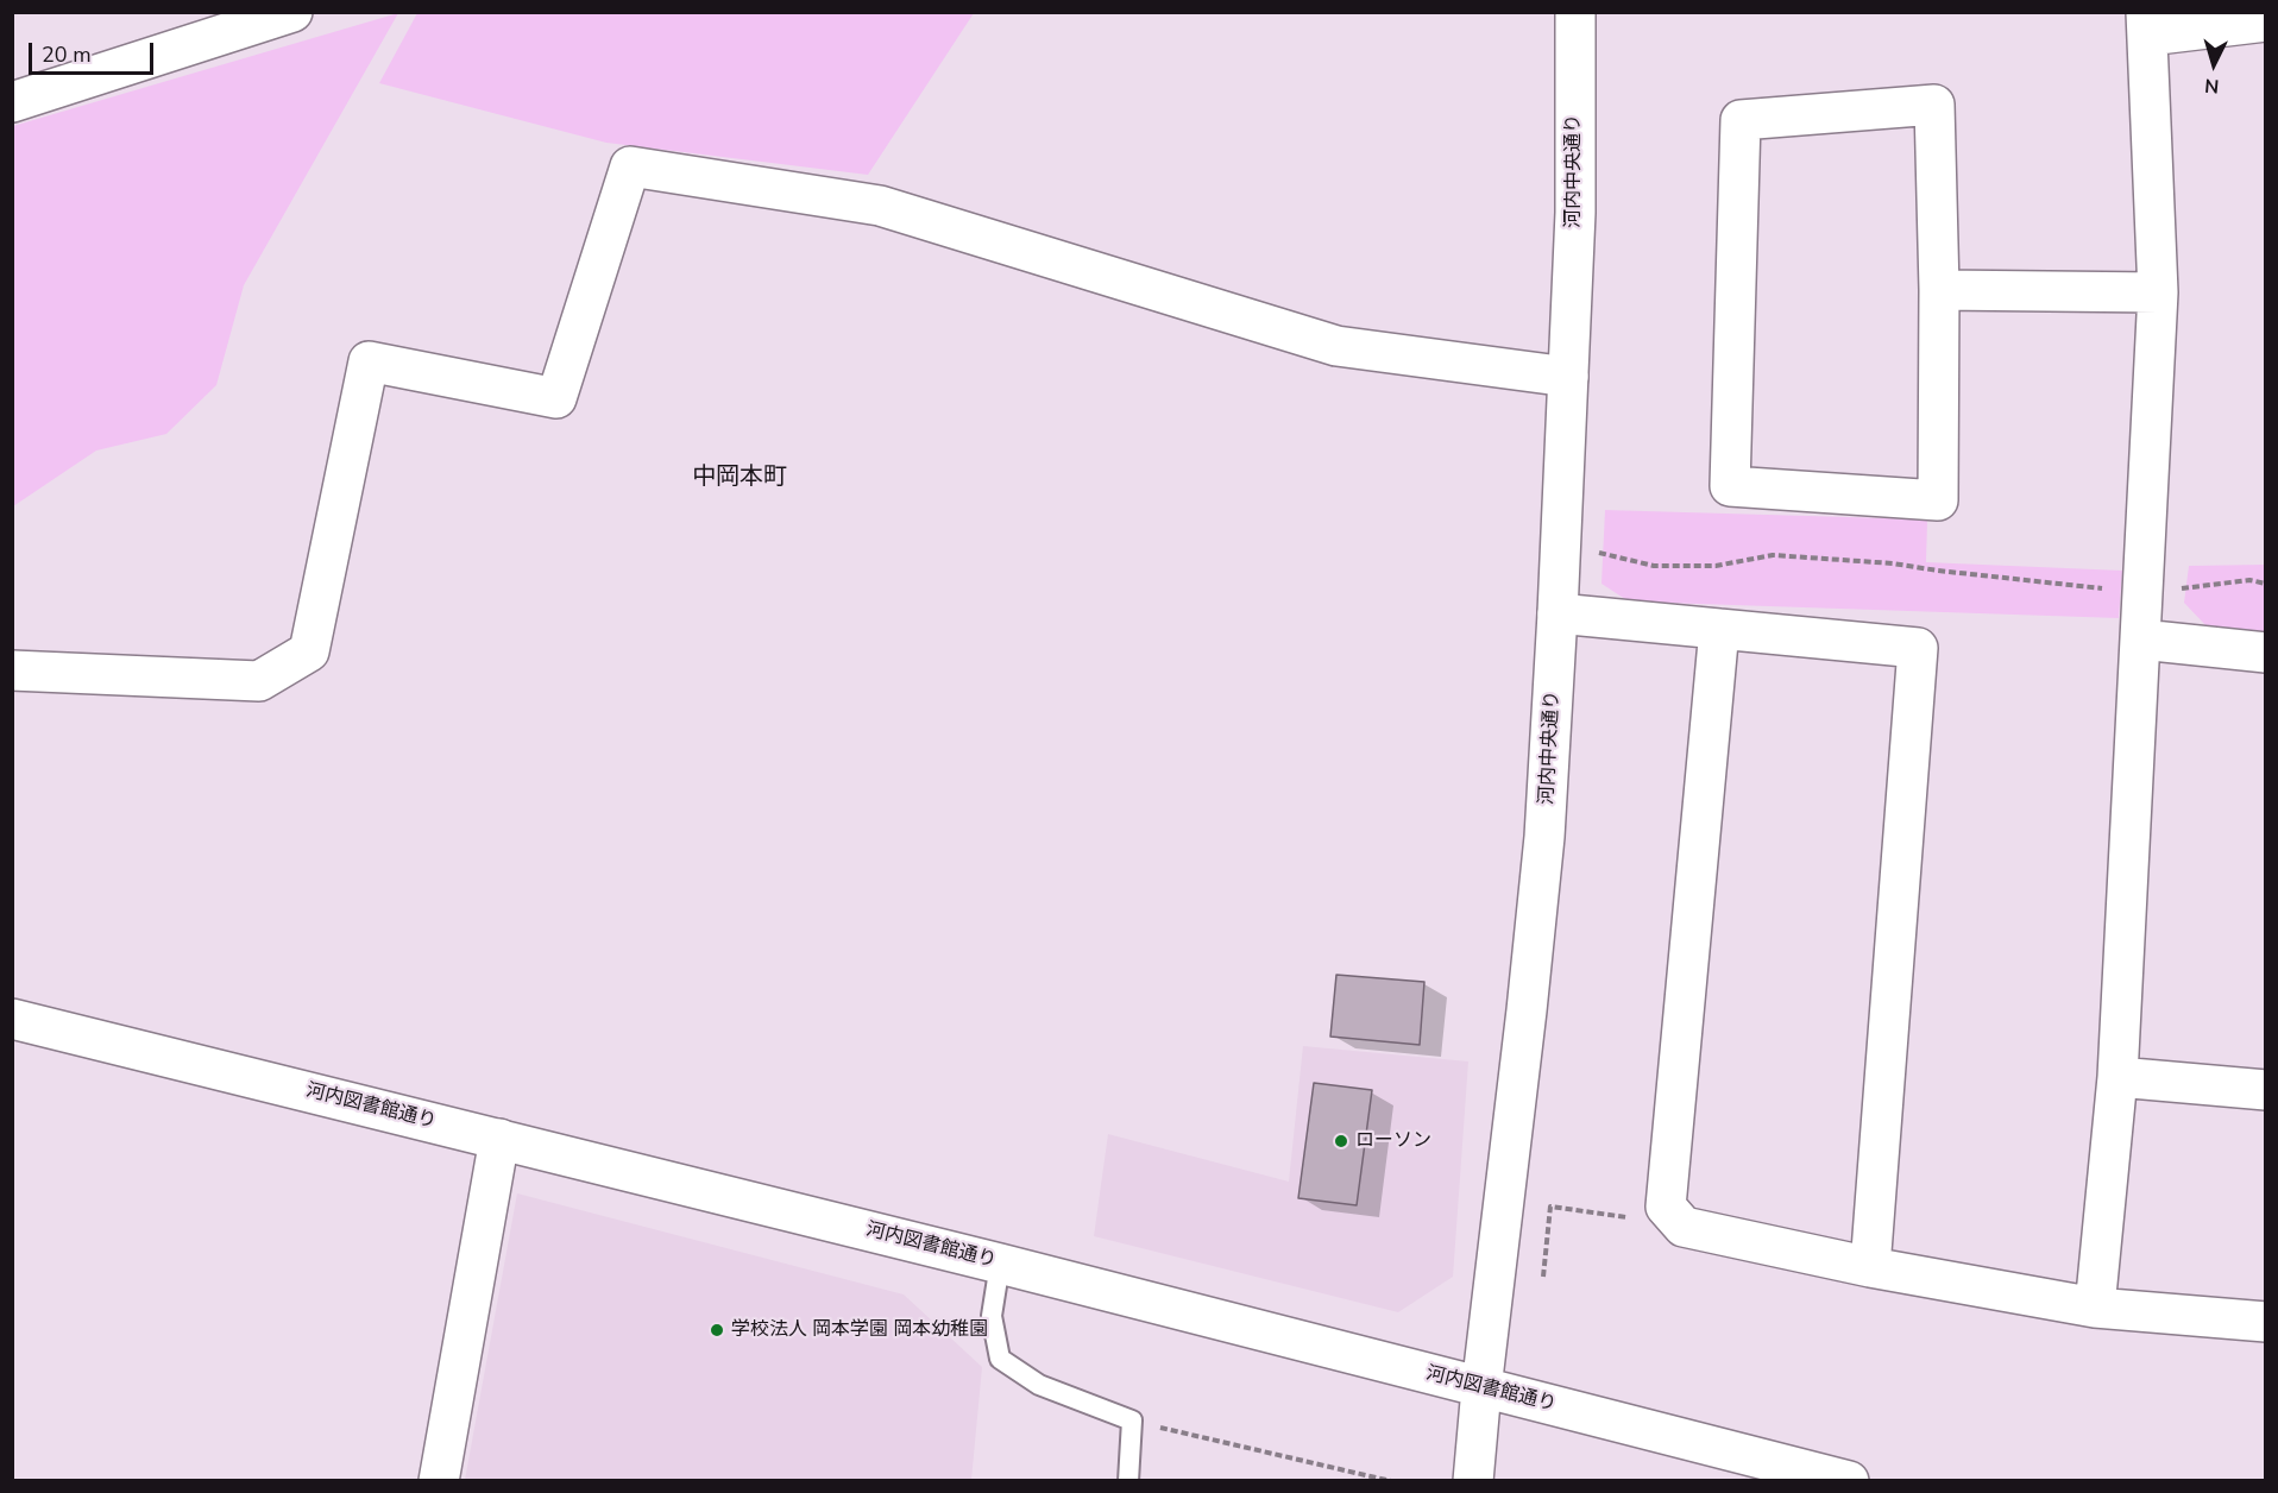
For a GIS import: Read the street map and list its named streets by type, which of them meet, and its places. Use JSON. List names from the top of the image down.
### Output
{
  "streets": {
    "street": ["河内中央通り", "河内図書館通り"]
  },
  "crossings": [
    ["河内中央通り", "河内図書館通り"]
  ],
  "districts": ["中岡本町"],
  "places": ["ローソン", "学校法人 岡本学園 岡本幼稚園"],
  "scale_bar": "20 m",
  "north": "bottom"
}
